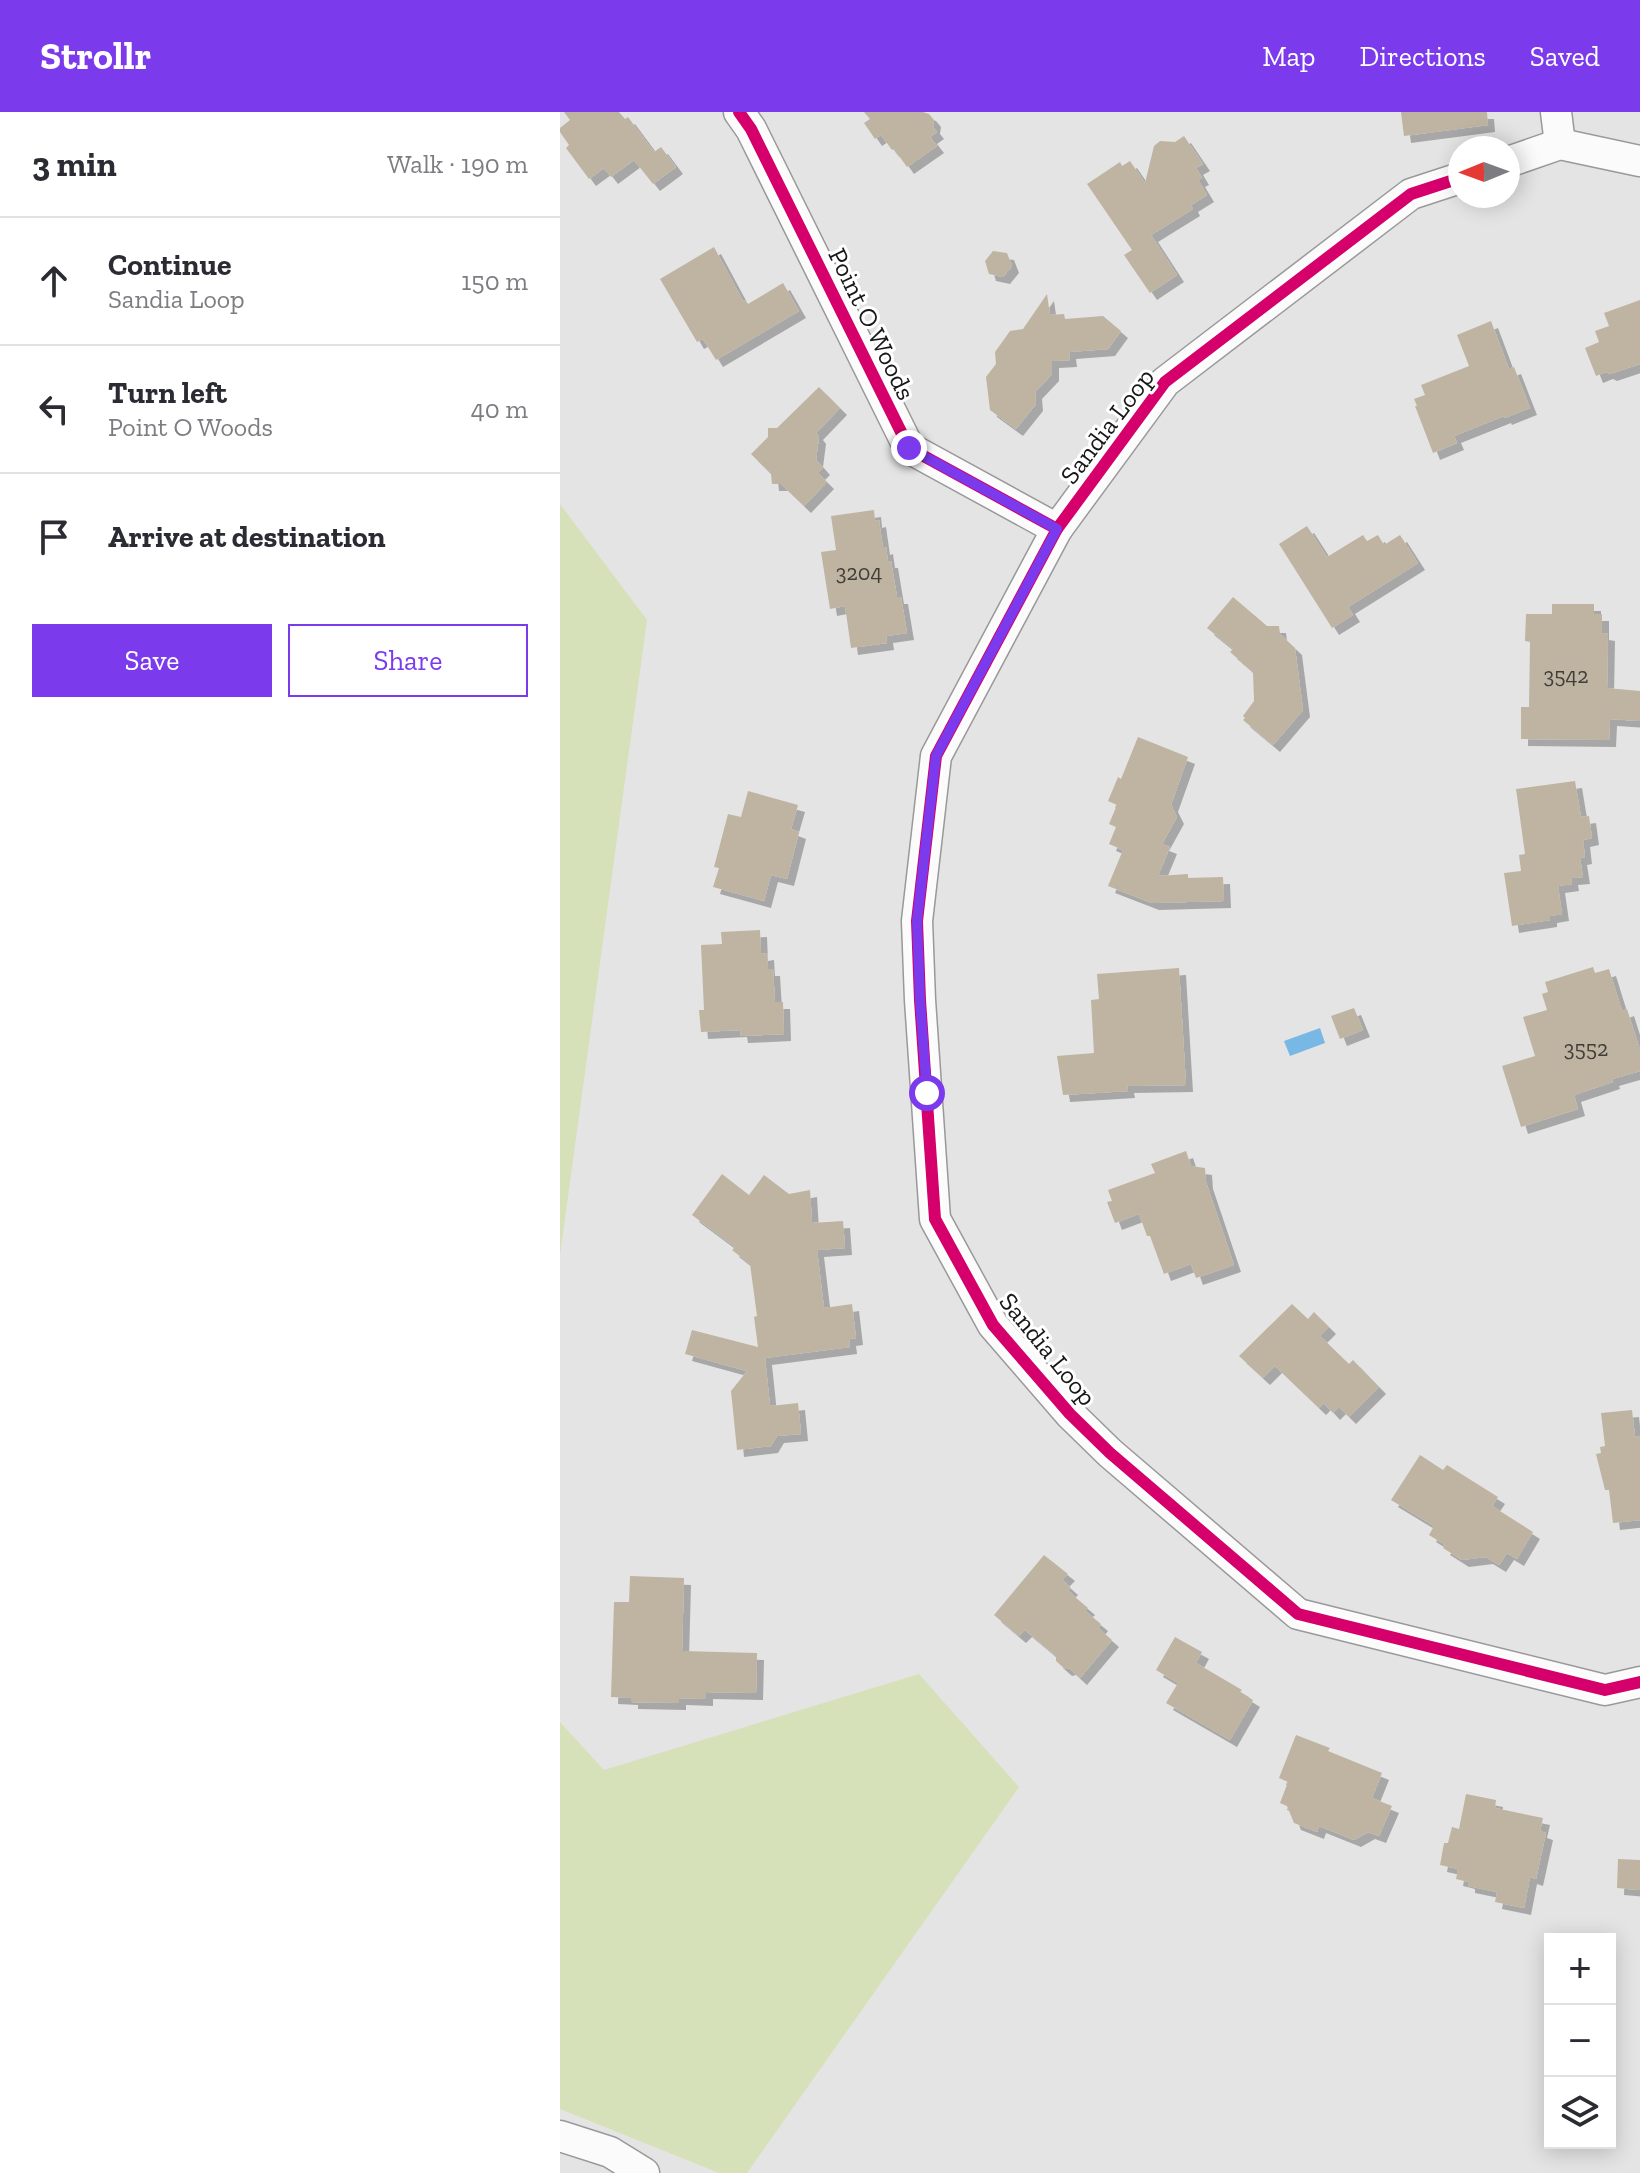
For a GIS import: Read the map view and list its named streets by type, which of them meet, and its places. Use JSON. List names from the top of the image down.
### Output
{
  "streets": {
    "street": ["Point O Woods", "Sandia Loop"]
  },
  "crossings": [
    ["Point O Woods", "Sandia Loop"]
  ],
  "house_numbers": ["3204", "3542", "3552"],
  "north": "left",
  "page": {
    "header": "Strollr",
    "nav": ["Map", "Directions", "Saved"],
    "heading": ["3 min", "Walk · 190 m"],
    "list": [
      ["Continue", "Sandia Loop", "150 m"],
      ["Turn left", "Point O Woods", "40 m"],
      "Arrive at destination"
    ],
    "buttons": ["Save", "Share"],
    "map_buttons": ["+", "−"]
  }
}
